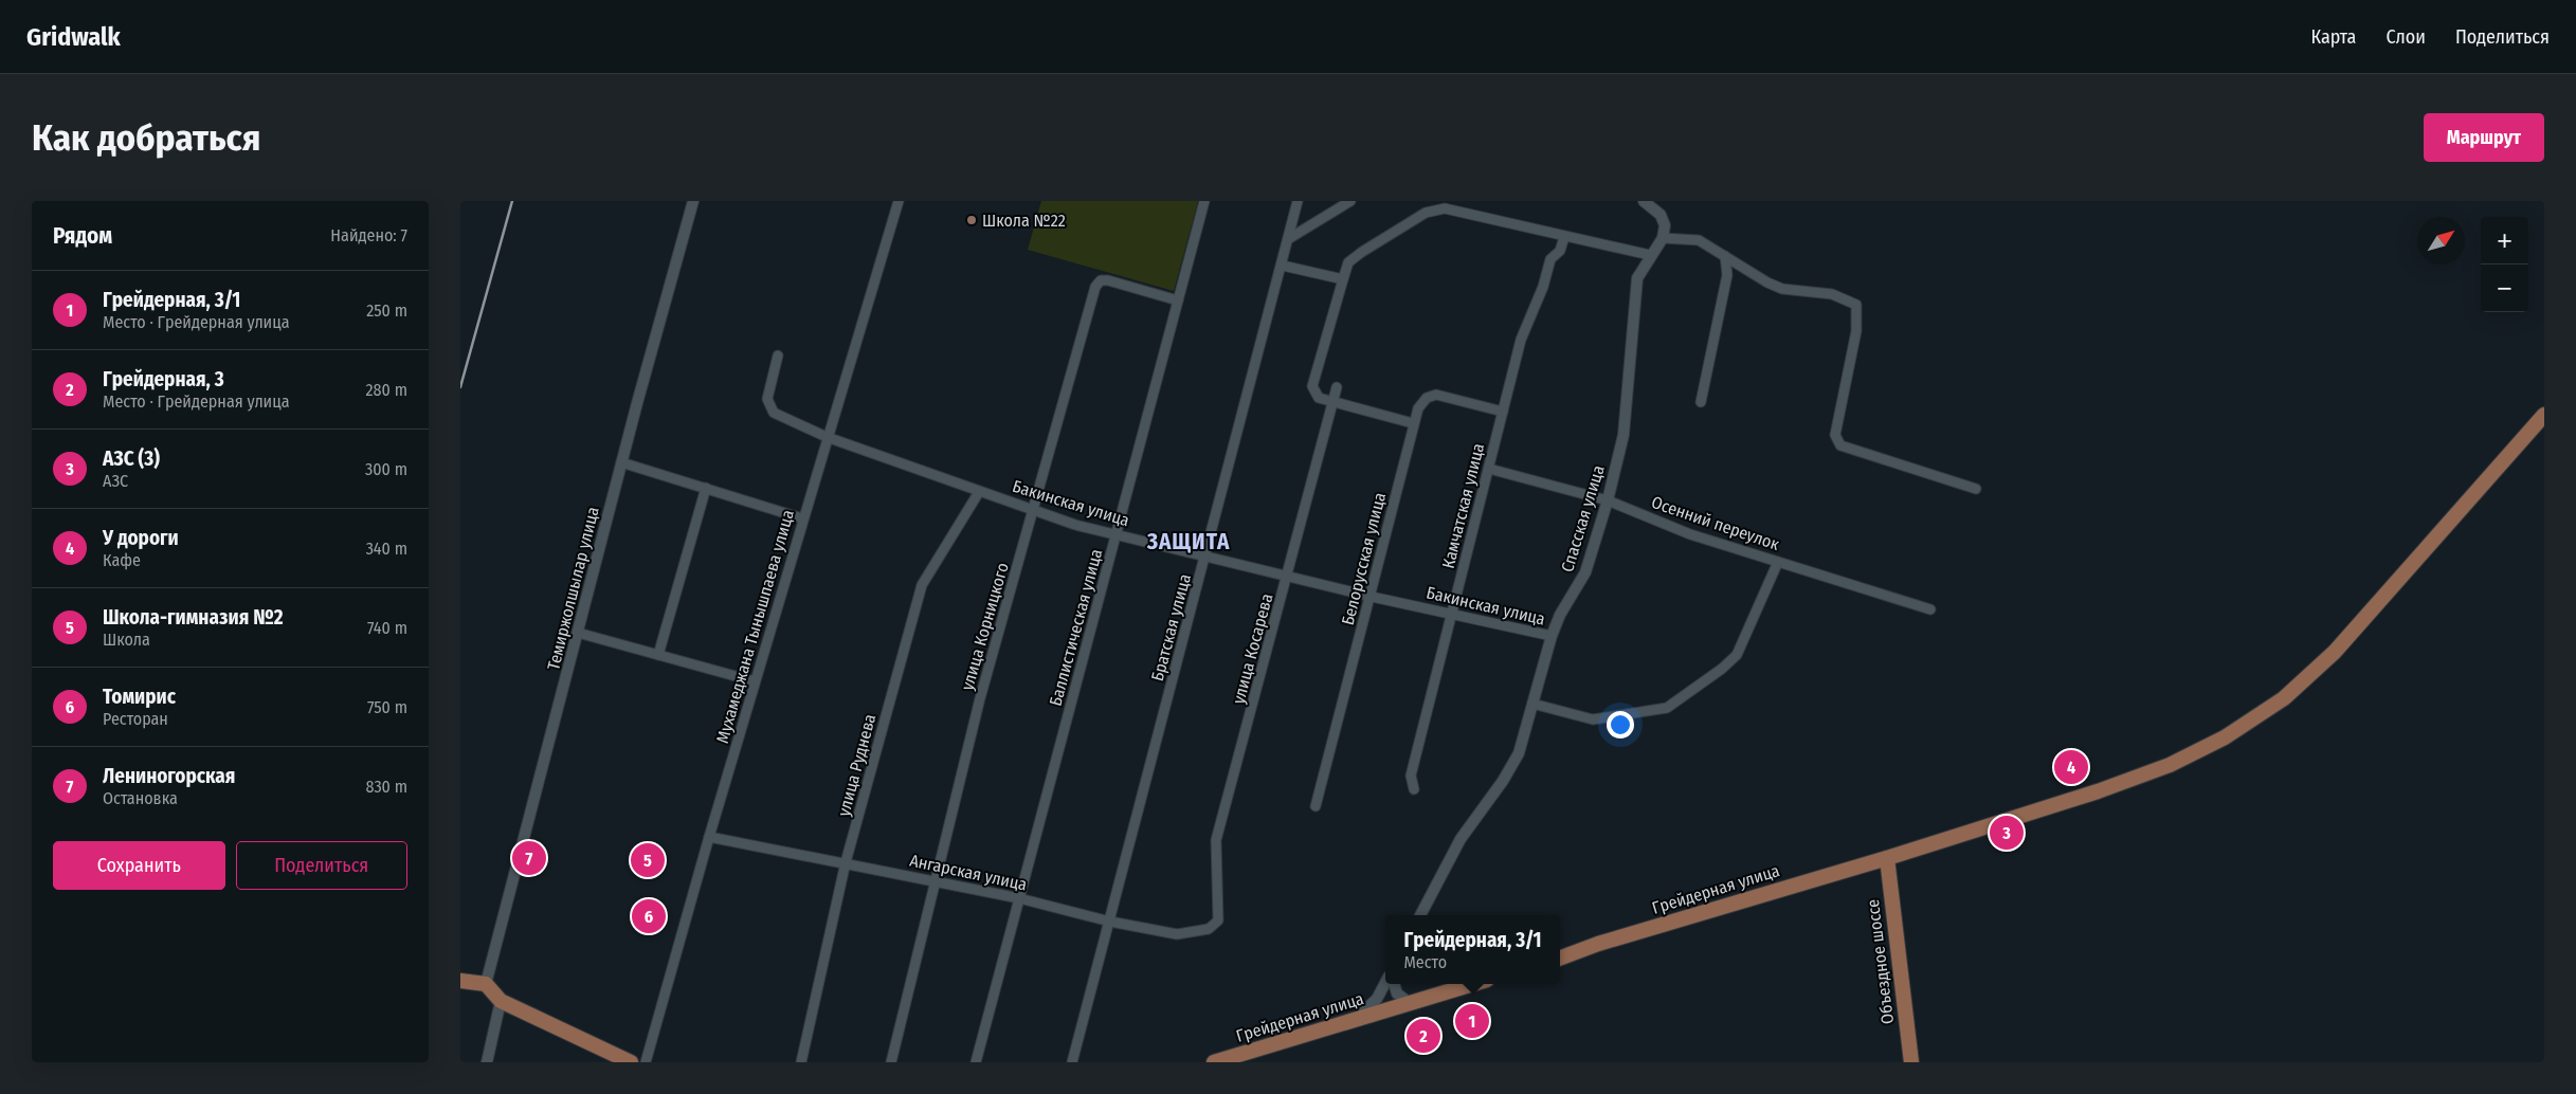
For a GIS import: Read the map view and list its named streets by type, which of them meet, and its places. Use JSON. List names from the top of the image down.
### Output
{
  "streets": {
    "main road": ["Грейдерная улица", "Объездное шоссе"],
    "street": [
      "Бакинская улица",
      "Камчатская улица",
      "Спасская улица",
      "Осенний переулок",
      "Белорусская улица",
      "Темиржолшылар улица",
      "Мухамеджана Тынышпаева улица",
      "улица Корницкого",
      "Баллистическая улица",
      "Братская улица",
      "улица Косарева",
      "улица Руднева",
      "Ангарская улица"
    ]
  },
  "crossings": [
    ["Бакинская улица", "Камчатская улица"],
    ["Бакинская улица", "Спасская улица"],
    ["Бакинская улица", "Белорусская улица"],
    ["Бакинская улица", "Мухамеджана Тынышпаева улица"],
    ["Бакинская улица", "улица Корницкого"],
    ["Бакинская улица", "Баллистическая улица"],
    ["Бакинская улица", "Братская улица"],
    ["Бакинская улица", "улица Косарева"],
    ["Бакинская улица", "улица Руднева"],
    ["Камчатская улица", "Осенний переулок"],
    ["Камчатская улица", "Белорусская улица"],
    ["Спасская улица", "Осенний переулок"],
    ["Мухамеджана Тынышпаева улица", "Ангарская улица"],
    ["улица Корницкого", "Баллистическая улица"],
    ["улица Корницкого", "Ангарская улица"],
    ["Баллистическая улица", "Ангарская улица"],
    ["Братская улица", "Ангарская улица"],
    ["улица Косарева", "Ангарская улица"],
    ["улица Руднева", "Ангарская улица"],
    ["Грейдерная улица", "Объездное шоссе"]
  ],
  "districts": ["ЗАЩИТА"],
  "places": ["Школа №22"],
  "north": "top right",
  "page": {
    "header": "Gridwalk",
    "nav": ["Карта", "Слои", "Поделиться"],
    "buttons": [
      "Маршрут",
      ["Сохранить", "Поделиться"]
    ],
    "title": "Как добраться",
    "heading": ["Рядом", "Найдено: 7"],
    "map_buttons": ["+", "−"],
    "list": [
      {
        "mark": "1",
        "name": "Грейдерная, 3/1",
        "note": "Место · Грейдерная улица",
        "value": "250 m"
      },
      {
        "mark": "2",
        "name": "Грейдерная, 3",
        "note": "Место · Грейдерная улица",
        "value": "280 m"
      },
      {
        "mark": "3",
        "name": "АЗС (3)",
        "note": "АЗС",
        "value": "300 m"
      },
      {
        "mark": "4",
        "name": "У дороги",
        "note": "Кафе",
        "value": "340 m"
      },
      {
        "mark": "5",
        "name": "Школа-гимназия №2",
        "note": "Школа",
        "value": "740 m"
      },
      {
        "mark": "6",
        "name": "Томирис",
        "note": "Ресторан",
        "value": "750 m"
      },
      {
        "mark": "7",
        "name": "Лениногорская",
        "note": "Остановка",
        "value": "830 m"
      }
    ],
    "pins": [
      "4",
      "3",
      "7",
      "5",
      "6",
      "1",
      "2"
    ],
    "popup": ["Грейдерная, 3/1", "Место"]
  }
}
